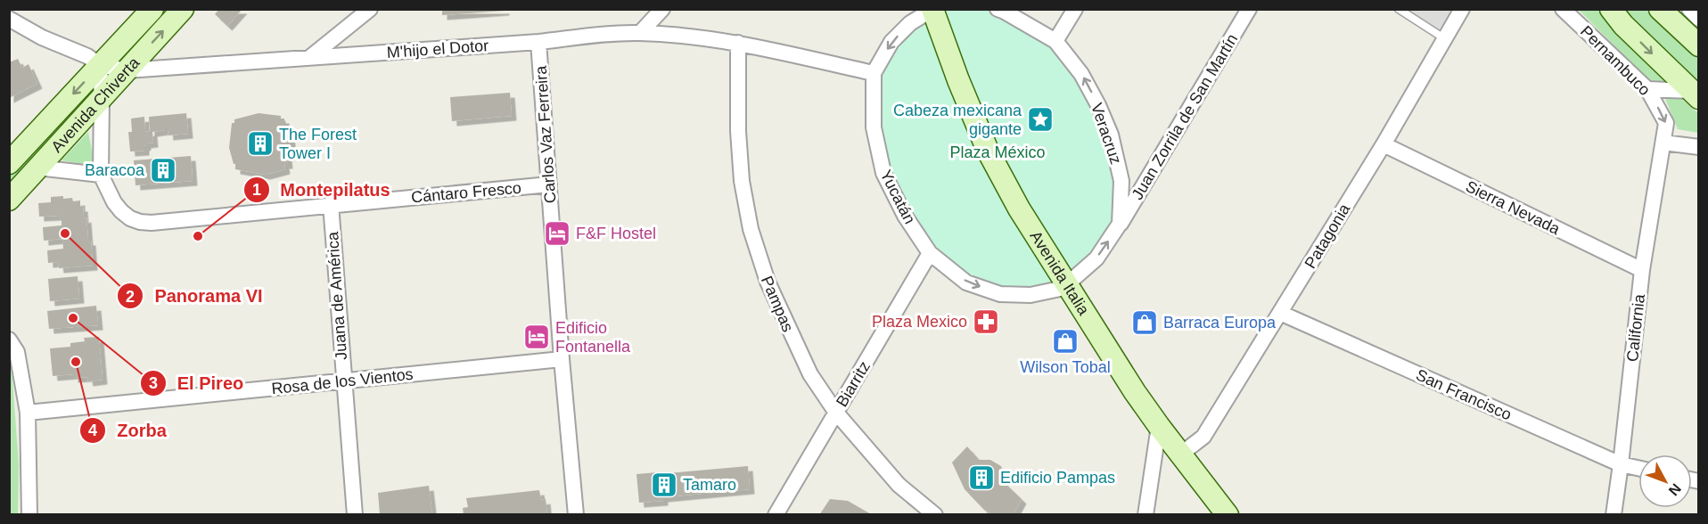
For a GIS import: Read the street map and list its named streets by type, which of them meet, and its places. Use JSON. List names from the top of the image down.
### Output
{
  "streets": {
    "street": [
      "M'hijo el Dotor",
      "Pernambuco",
      "Avenida Chiverta",
      "Juan Zorrila de San Martín",
      "Veracruz",
      "Carlos Vaz Ferreira",
      "Cántaro Fresco",
      "Yucatán",
      "Sierra Nevada",
      "Patagonia",
      "Avenida Italia",
      "Juana de América",
      "Pampas",
      "California",
      "Rosa de los Vientos",
      "Biarritz",
      "San Francisco"
    ]
  },
  "crossings": [
    ["M'hijo el Dotor", "Avenida Chiverta"],
    ["M'hijo el Dotor", "Carlos Vaz Ferreira"],
    ["M'hijo el Dotor", "Cántaro Fresco"],
    ["M'hijo el Dotor", "Yucatán"],
    ["M'hijo el Dotor", "Pampas"],
    ["Pernambuco", "California"],
    ["Avenida Chiverta", "Cántaro Fresco"],
    ["Juan Zorrila de San Martín", "Veracruz"],
    ["Carlos Vaz Ferreira", "Cántaro Fresco"],
    ["Carlos Vaz Ferreira", "Rosa de los Vientos"],
    ["Cántaro Fresco", "Juana de América"],
    ["Yucatán", "Avenida Italia"],
    ["Yucatán", "Biarritz"],
    ["Sierra Nevada", "Patagonia"],
    ["Sierra Nevada", "California"],
    ["Patagonia", "Avenida Italia"],
    ["Patagonia", "San Francisco"],
    ["Juana de América", "Rosa de los Vientos"],
    ["Pampas", "Biarritz"],
    ["California", "San Francisco"]
  ],
  "one_way": ["Veracruz"],
  "parks": ["Plaza México"],
  "places": {
    "place": ["Cabeza mexicana gigante"],
    "building": [
      "The Forest Tower I",
      "Baracoa",
      "Edificio Pampas",
      "Tamaro"
    ],
    "other": [
      "Panorama VI",
      "Montepilatus",
      "El Pireo",
      "Zorba"
    ],
    "hotel": ["F&F Hostel", "Edificio Fontanella"],
    "pharmacy": ["Plaza Mexico"],
    "shop": ["Barraca Europa", "Wilson Tobal"]
  },
  "north": "bottom right"
}
